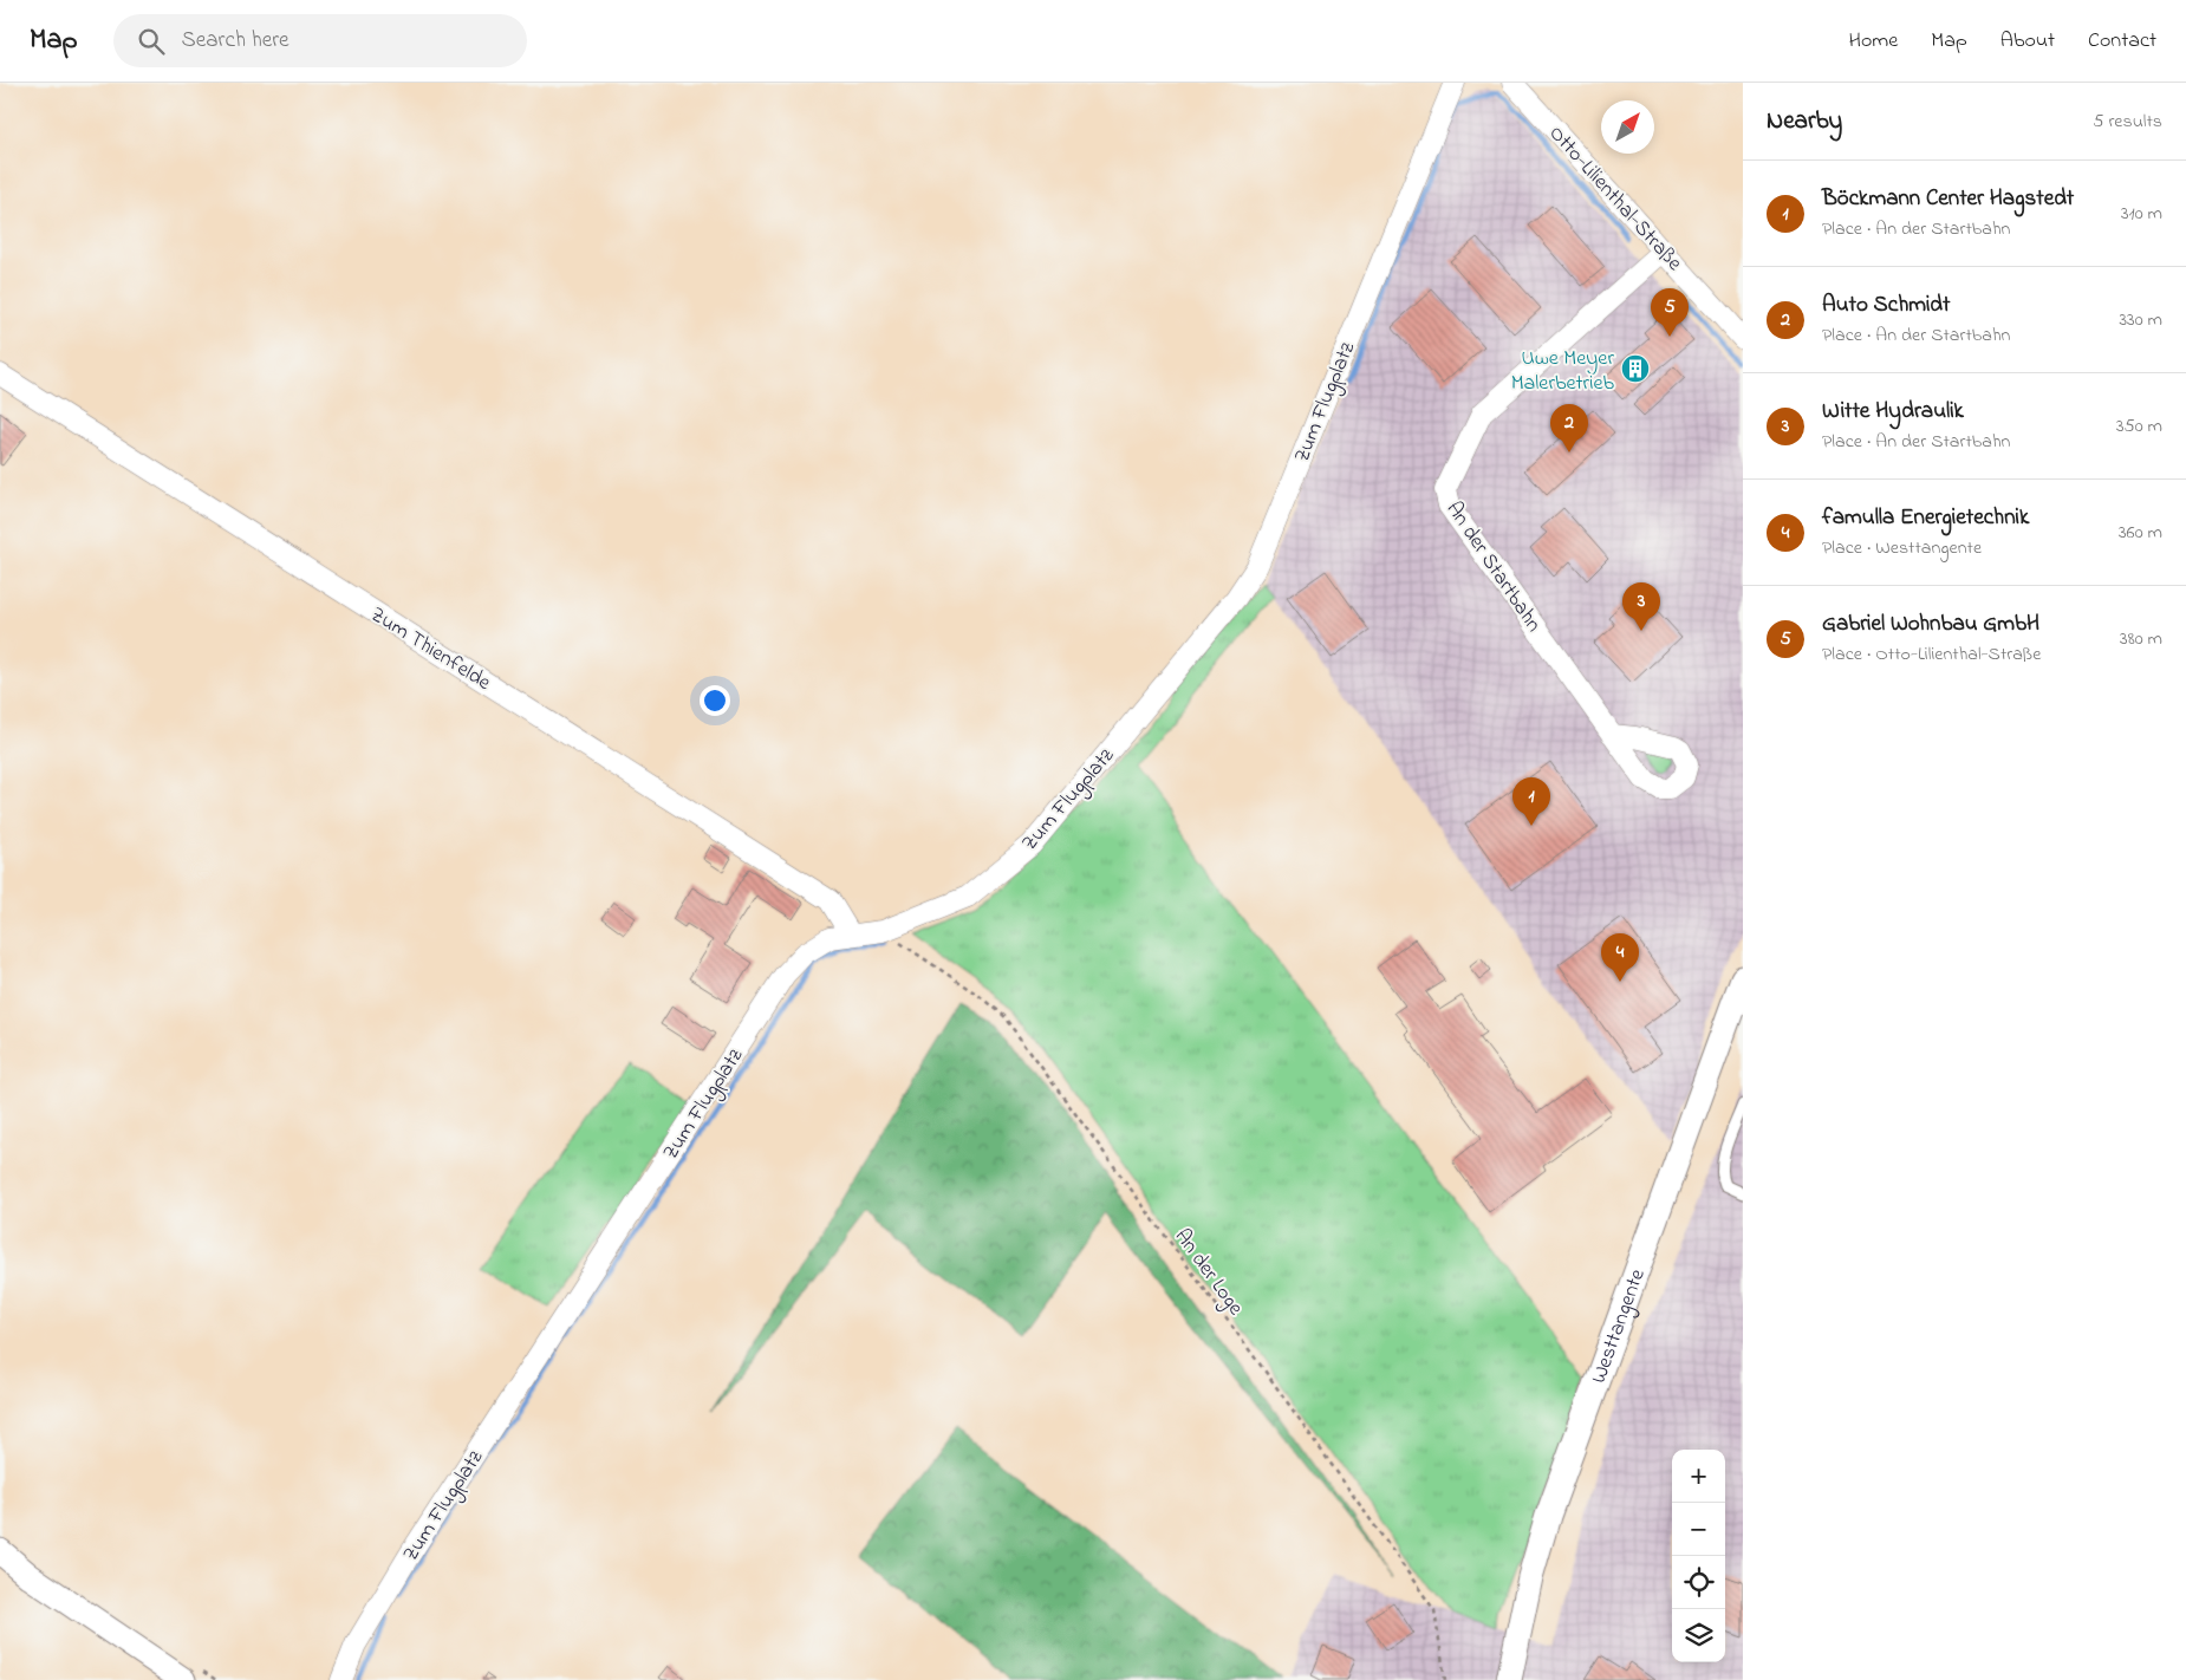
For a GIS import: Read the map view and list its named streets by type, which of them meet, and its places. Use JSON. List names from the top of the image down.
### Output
{
  "streets": {
    "street": [
      "Otto-Lilienthal-Straße",
      "Zum Flugplatz",
      "An der Startbahn",
      "Zum Thienfelde",
      "Westtangente"
    ],
    "path": ["An der Loge"]
  },
  "crossings": [
    ["Otto-Lilienthal-Straße", "An der Startbahn"],
    ["Zum Flugplatz", "Zum Thienfelde"],
    ["Zum Flugplatz", "An der Loge"]
  ],
  "places": {
    "building": ["Uwe Meyer Malerbetrieb"]
  },
  "north": "top right",
  "page": {
    "header": "Map",
    "search": "Search here",
    "nav": [
      "Home",
      "Map",
      "About",
      "Contact"
    ],
    "heading": ["Nearby", "5 results"],
    "list": [
      {
        "mark": "1",
        "name": "Böckmann Center Hagstedt",
        "note": "Place · An der Startbahn",
        "value": "310 m"
      },
      {
        "mark": "2",
        "name": "Auto Schmidt",
        "note": "Place · An der Startbahn",
        "value": "330 m"
      },
      {
        "mark": "3",
        "name": "Witte Hydraulik",
        "note": "Place · An der Startbahn",
        "value": "350 m"
      },
      {
        "mark": "4",
        "name": "famulla Energietechnik",
        "note": "Place · Westtangente",
        "value": "360 m"
      },
      {
        "mark": "5",
        "name": "Gabriel Wohnbau GmbH",
        "note": "Place · Otto-Lilienthal-Straße",
        "value": "380 m"
      }
    ],
    "pins": [
      "5",
      "2",
      "3",
      "1",
      "4"
    ],
    "map_buttons": ["+", "−"]
  }
}
